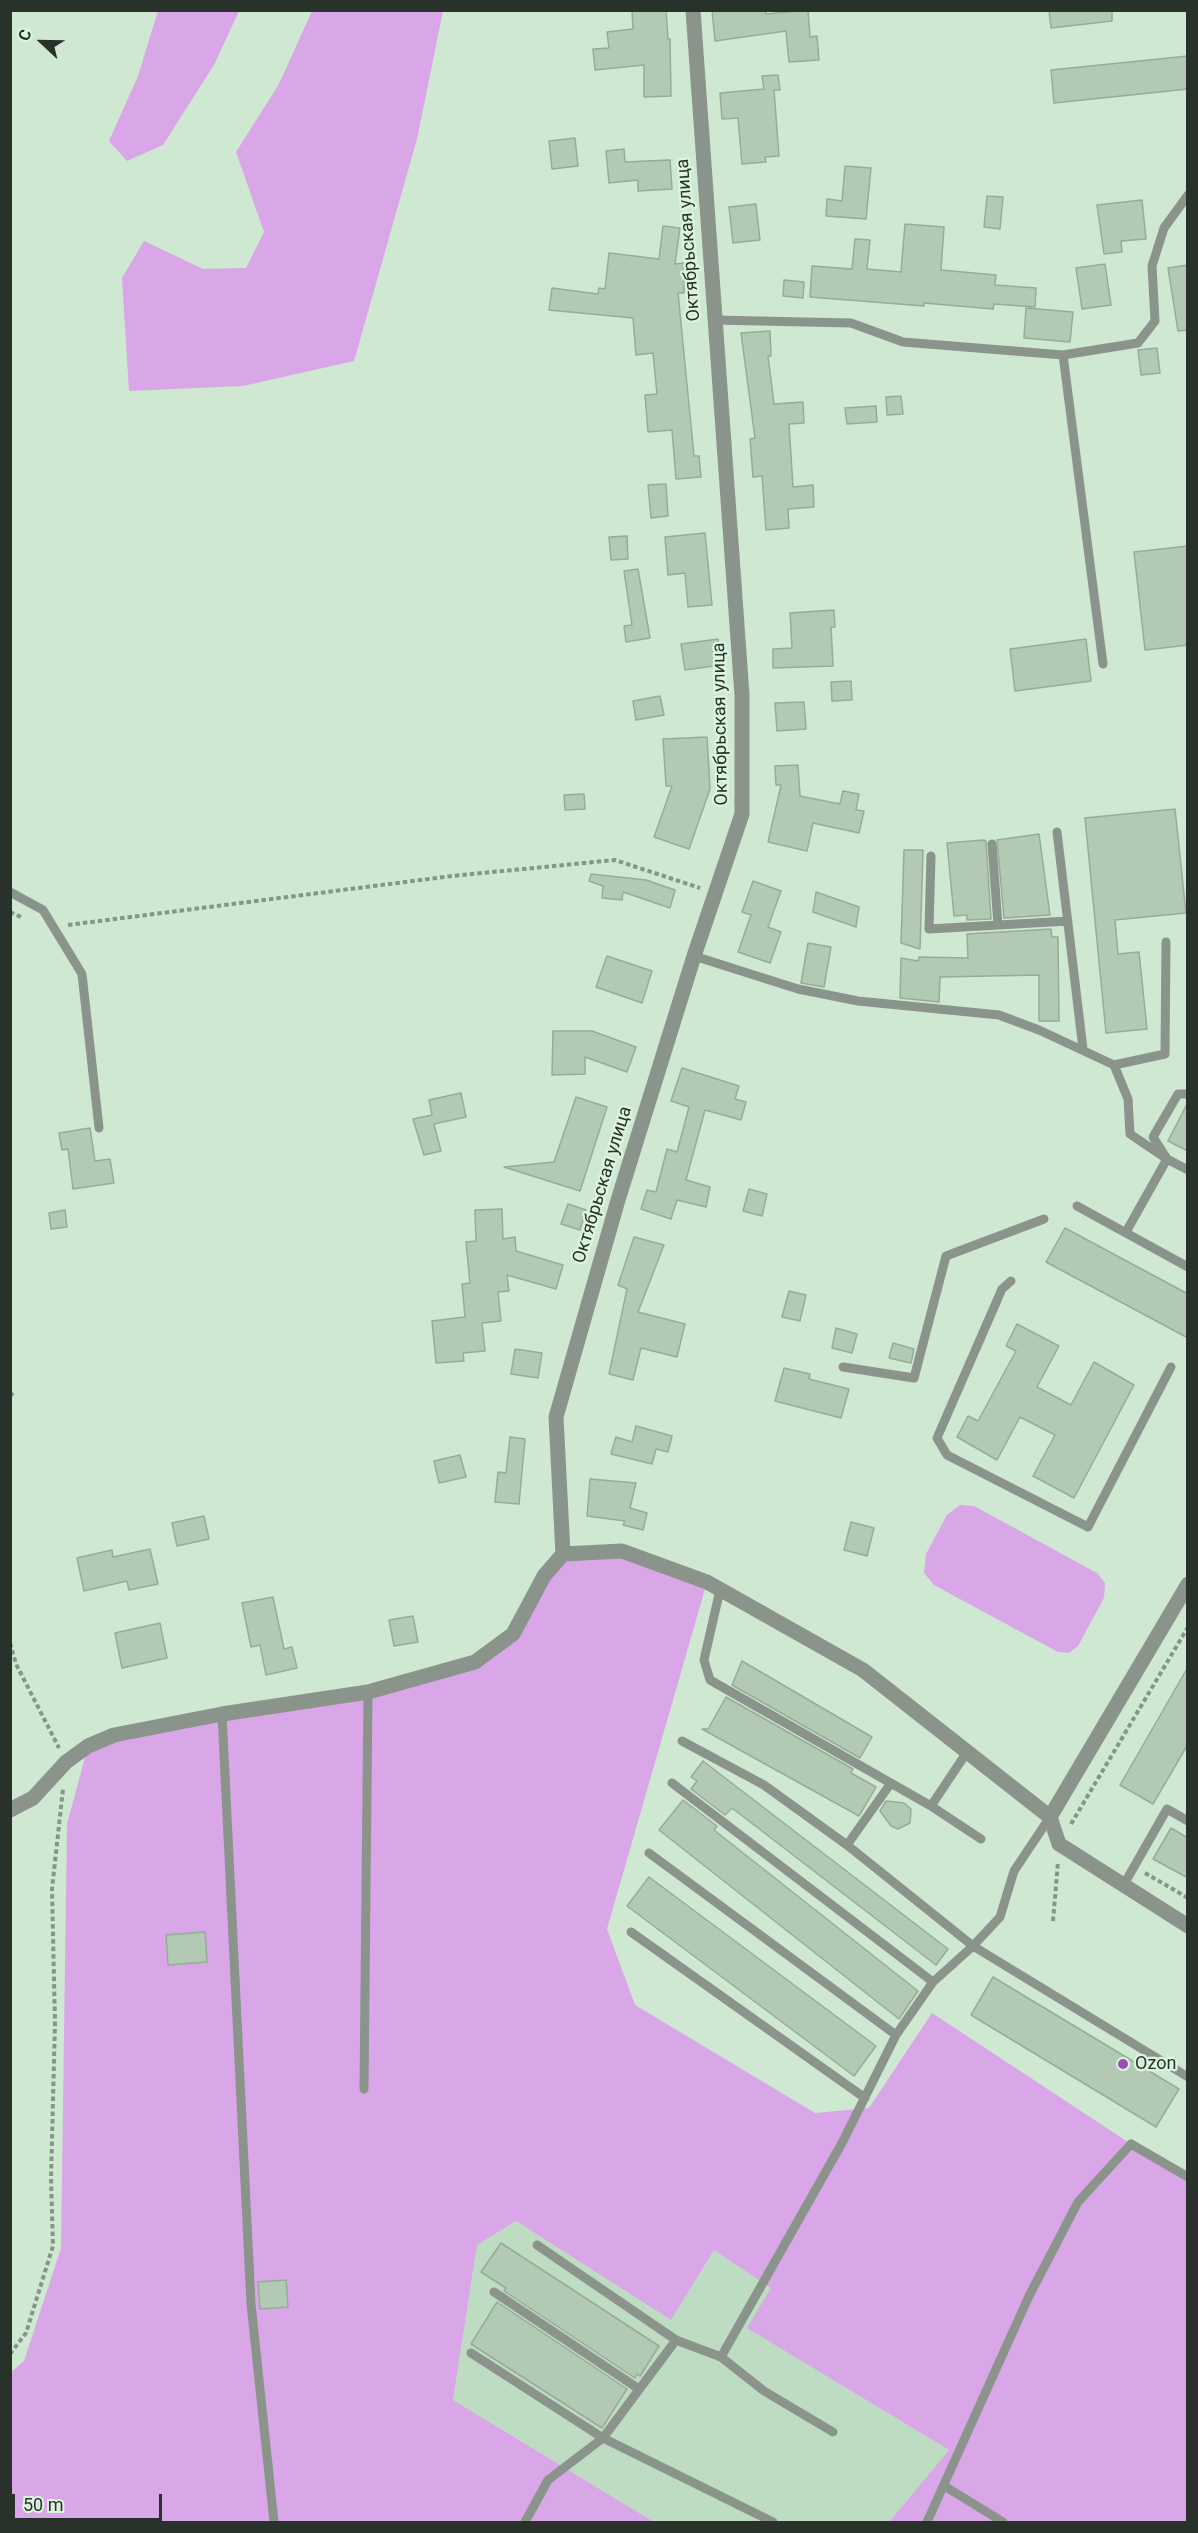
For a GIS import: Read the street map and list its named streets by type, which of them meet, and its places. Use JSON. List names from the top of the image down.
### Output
{
  "streets": {
    "street": ["Октябрьская улица"]
  },
  "places": ["Ozon"],
  "scale_bar": "50 m",
  "north": "left"
}
